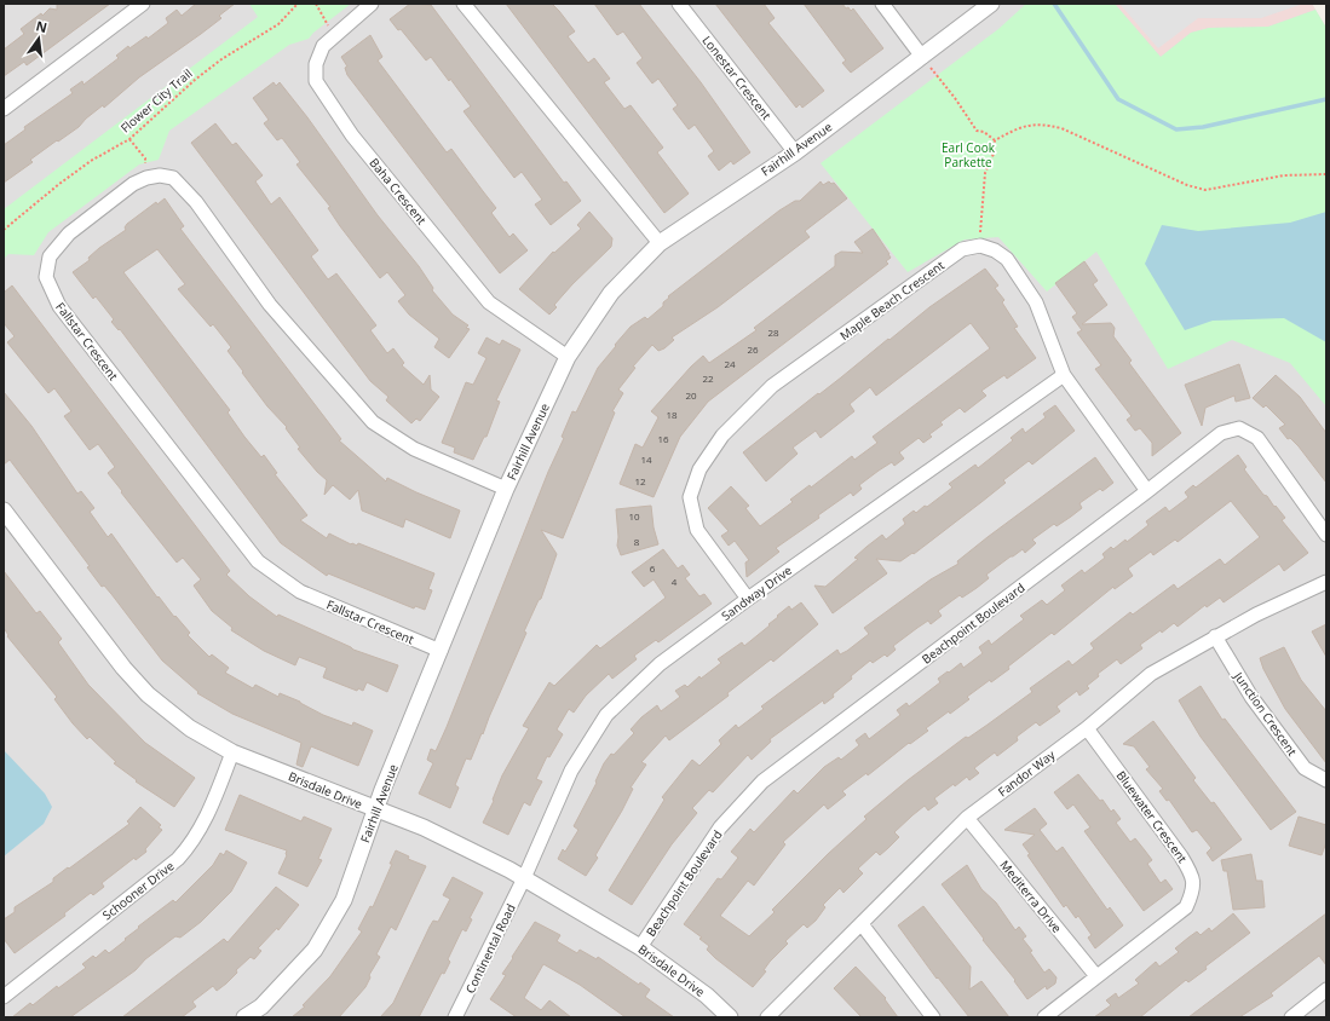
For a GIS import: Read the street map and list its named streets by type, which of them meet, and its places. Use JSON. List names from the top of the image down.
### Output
{
  "streets": {
    "street": [
      "Lonestar Crescent",
      "Fairhill Avenue",
      "Baha Crescent",
      "Maple Beach Crescent",
      "Fallstar Crescent",
      "Sandway Drive",
      "Beachpoint Boulevard",
      "Junction Crescent",
      "Fandor Way",
      "Brisdale Drive",
      "Bluewater Crescent",
      "Schooner Drive",
      "Mediterra Drive",
      "Continental Road"
    ],
    "path": ["Flower City Trail"]
  },
  "crossings": [
    ["Lonestar Crescent", "Fairhill Avenue"],
    ["Fairhill Avenue", "Baha Crescent"],
    ["Fairhill Avenue", "Fallstar Crescent"],
    ["Fairhill Avenue", "Brisdale Drive"],
    ["Maple Beach Crescent", "Sandway Drive"],
    ["Sandway Drive", "Brisdale Drive"],
    ["Sandway Drive", "Continental Road"],
    ["Beachpoint Boulevard", "Brisdale Drive"],
    ["Junction Crescent", "Fandor Way"],
    ["Fandor Way", "Bluewater Crescent"],
    ["Fandor Way", "Mediterra Drive"],
    ["Brisdale Drive", "Schooner Drive"],
    ["Brisdale Drive", "Continental Road"],
    ["Bluewater Crescent", "Mediterra Drive"]
  ],
  "parks": ["Earl Cook Parkette"],
  "house_numbers": [
    "28",
    "26",
    "24",
    "22",
    "20",
    "18",
    "16",
    "14",
    "12",
    "10",
    "8",
    "6",
    "4"
  ],
  "north": "top"
}
